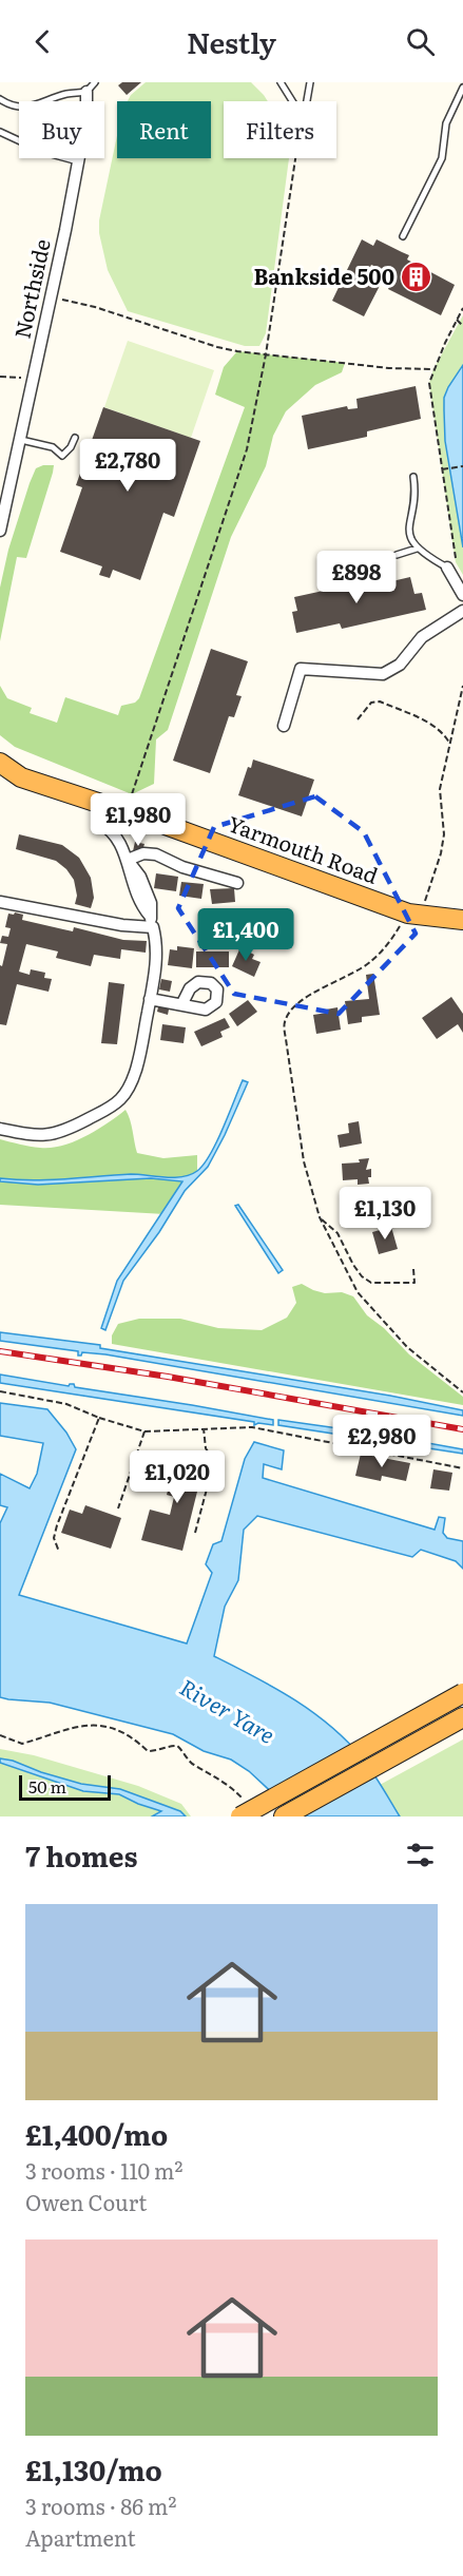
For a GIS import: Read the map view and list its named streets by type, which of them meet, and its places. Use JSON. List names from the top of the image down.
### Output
{
  "streets": {
    "highway": ["Yarmouth Road"],
    "street": ["Northside"]
  },
  "water": ["River Yare"],
  "places": {
    "building": ["Bankside 500"]
  },
  "scale_bar": "50 m",
  "page": {
    "header": "Nestly",
    "chip": ["Buy", "Rent", "Filters"],
    "price": [
      "£2,780",
      "£898",
      "£1,980",
      "£1,400",
      "£1,130",
      "£2,980",
      "£1,020"
    ],
    "scale": "50 m",
    "heading": "7 homes",
    "list": [
      {
        "name": "£1,400/mo",
        "note": "3 rooms · 110 m² · Owen Court"
      },
      {
        "name": "£1,130/mo",
        "note": "3 rooms · 86 m² · Apartment"
      }
    ]
  }
}
